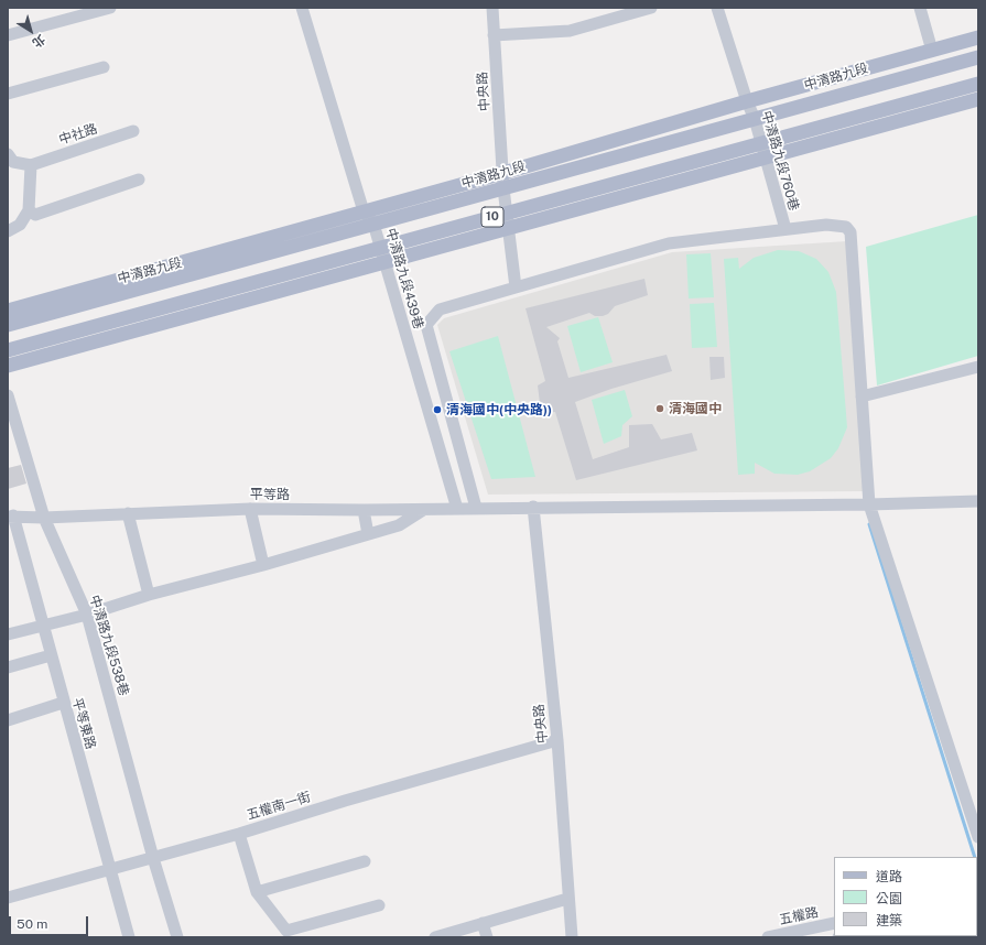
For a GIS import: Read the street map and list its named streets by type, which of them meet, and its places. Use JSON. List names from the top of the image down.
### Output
{
  "streets": {
    "main road": ["中清路九段", "10"],
    "street": [
      "中央路",
      "中社路",
      "中清路九段760巷",
      "中清路九段439巷",
      "平等路",
      "中清路九段538巷",
      "平等東路",
      "五權南一街",
      "五權路"
    ]
  },
  "crossings": [
    ["中清路九段", "中央路"],
    ["中清路九段", "中清路九段760巷"],
    ["中清路九段", "中清路九段439巷"],
    ["中央路", "10"],
    ["中央路", "平等路"],
    ["中央路", "五權南一街"],
    ["中清路九段760巷", "10"],
    ["10", "中清路九段439巷"],
    ["中清路九段439巷", "平等路"],
    ["平等路", "中清路九段538巷"],
    ["平等路", "平等東路"],
    ["中清路九段538巷", "五權南一街"],
    ["平等東路", "五權南一街"]
  ],
  "places": ["清海國中", "清海國中(中央路))"],
  "legend": ["道路", "公園", "建築"],
  "scale_bar": "50 m",
  "north": "bottom right"
}
